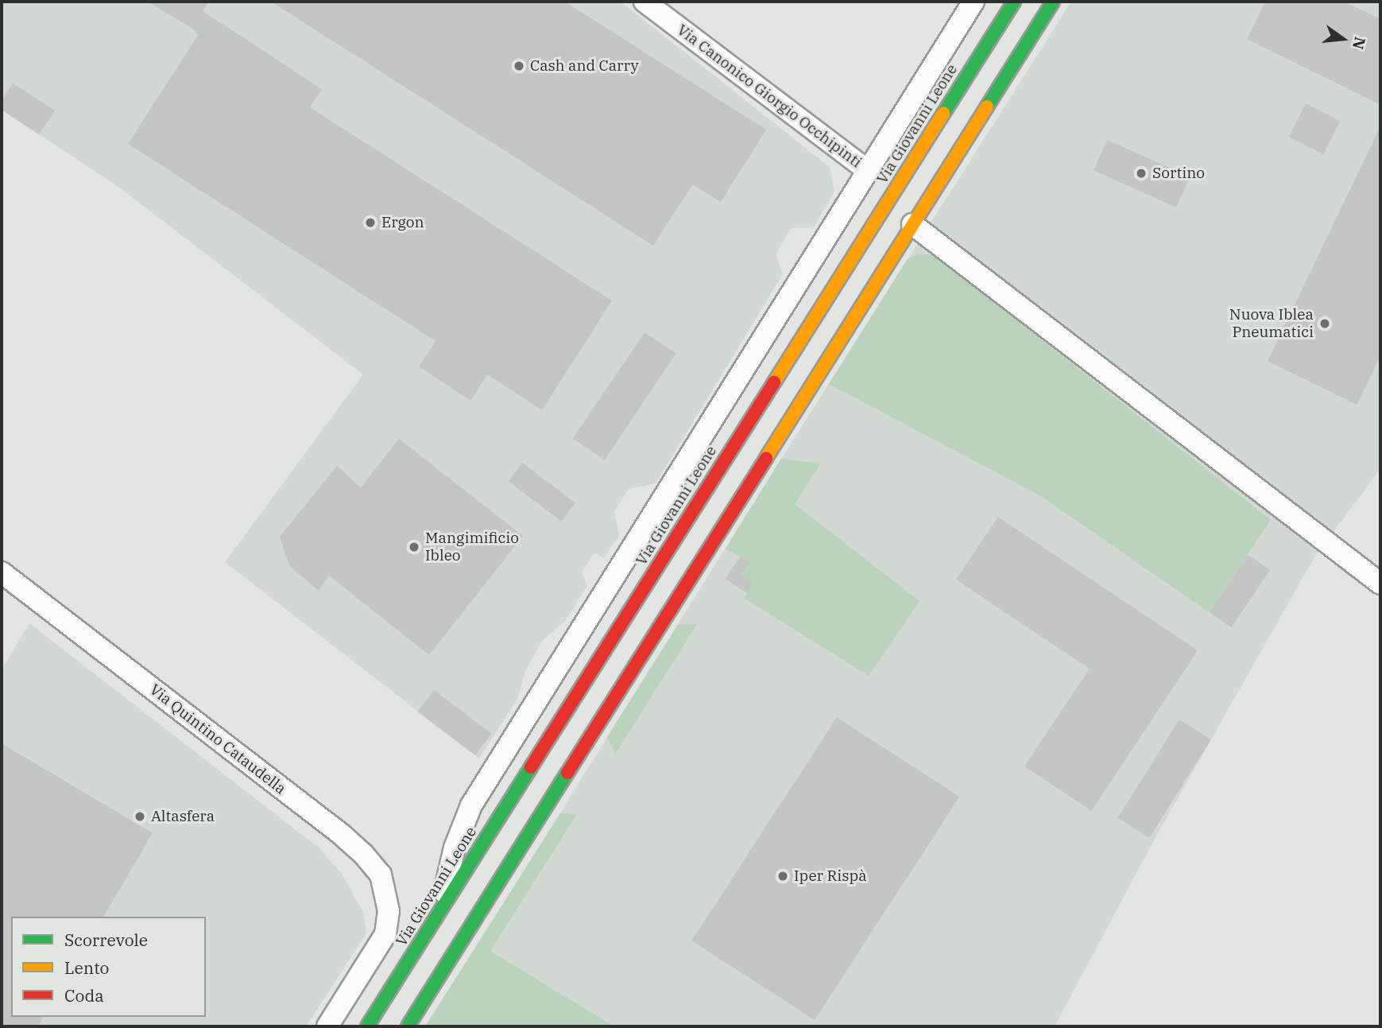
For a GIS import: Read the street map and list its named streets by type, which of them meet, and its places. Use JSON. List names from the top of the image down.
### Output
{
  "streets": {
    "main road": ["Via Giovanni Leone"],
    "street": ["Via Canonico Giorgio Occhipinti", "Via Quintino Cataudella"]
  },
  "places": [
    "Cash and Carry",
    "Sortino",
    "Ergon",
    "Nuova Iblea Pneumatici",
    "Mangimificio Ibleo",
    "Altasfera",
    "Iper Rispà"
  ],
  "legend": ["Scorrevole", "Lento", "Coda"],
  "north": "right"
}
